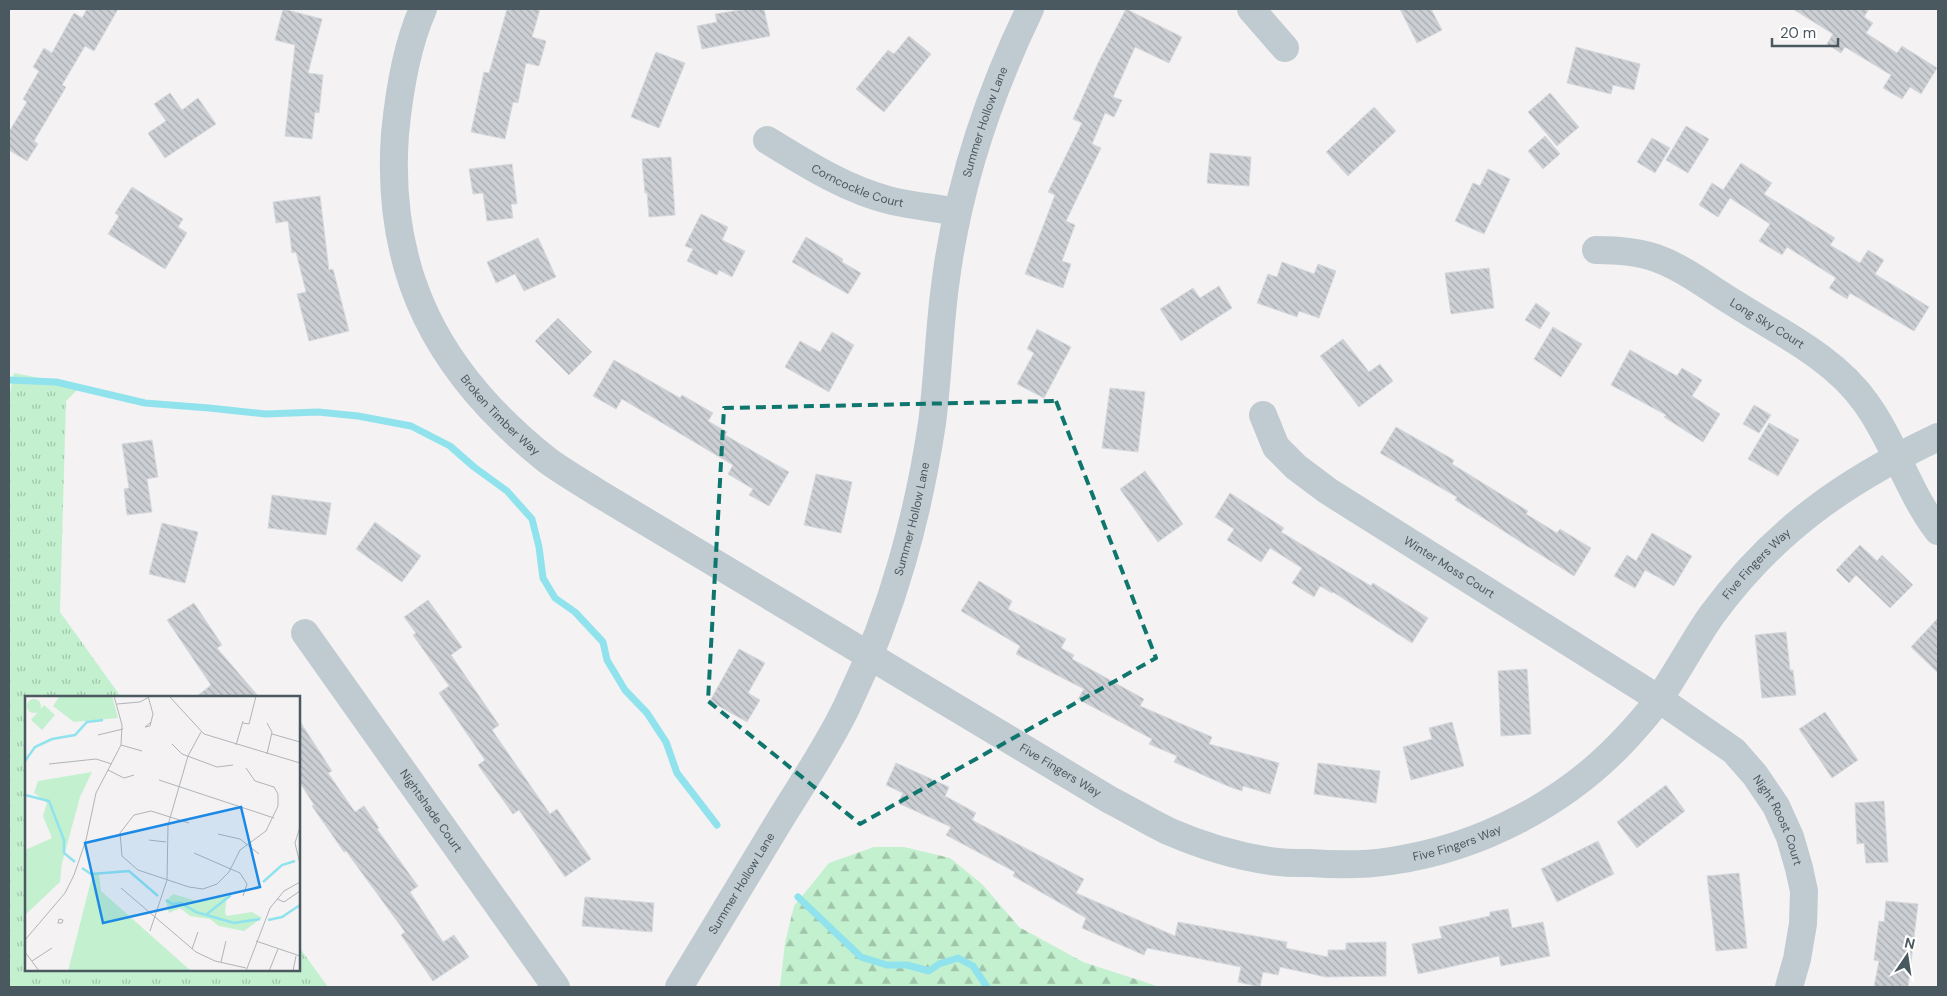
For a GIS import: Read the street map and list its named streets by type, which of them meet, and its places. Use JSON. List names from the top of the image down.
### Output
{
  "streets": {
    "street": [
      "Summer Hollow Lane",
      "Corncockle Court",
      "Long Sky Court",
      "Broken Timber Way",
      "Five Fingers Way",
      "Winter Moss Court",
      "Nightshade Court",
      "Night Roost Court"
    ]
  },
  "crossings": [
    ["Summer Hollow Lane", "Corncockle Court"],
    ["Summer Hollow Lane", "Broken Timber Way"],
    ["Summer Hollow Lane", "Five Fingers Way"],
    ["Long Sky Court", "Five Fingers Way"],
    ["Broken Timber Way", "Five Fingers Way"],
    ["Five Fingers Way", "Winter Moss Court"],
    ["Five Fingers Way", "Night Roost Court"],
    ["Winter Moss Court", "Night Roost Court"]
  ],
  "scale_bar": "20 m",
  "north": "top"
}
